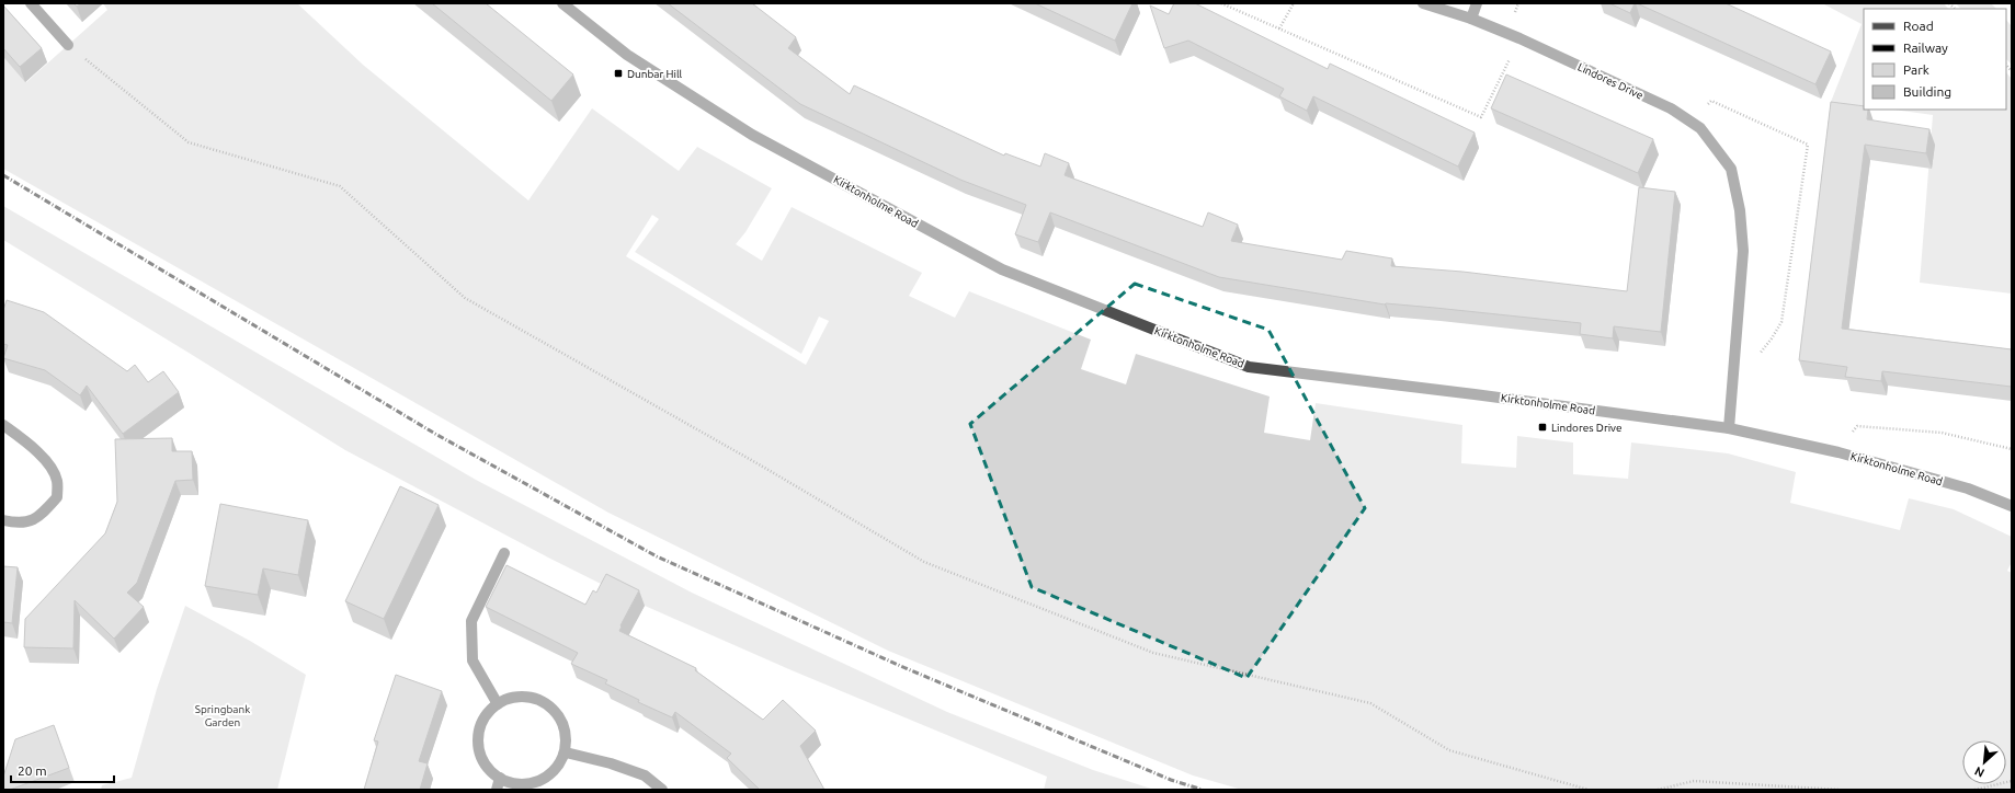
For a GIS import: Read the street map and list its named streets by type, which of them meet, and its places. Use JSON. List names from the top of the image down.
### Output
{
  "streets": {
    "street": ["Lindores Drive", "Kirktonholme Road"]
  },
  "crossings": [
    ["Lindores Drive", "Kirktonholme Road"]
  ],
  "parks": ["Springbank Garden"],
  "places": {
    "transit": ["Dunbar Hill", "Lindores Drive"]
  },
  "legend": [
    "Road",
    "Railway",
    "Park",
    "Building"
  ],
  "scale_bar": "20 m",
  "north": "bottom left"
}
